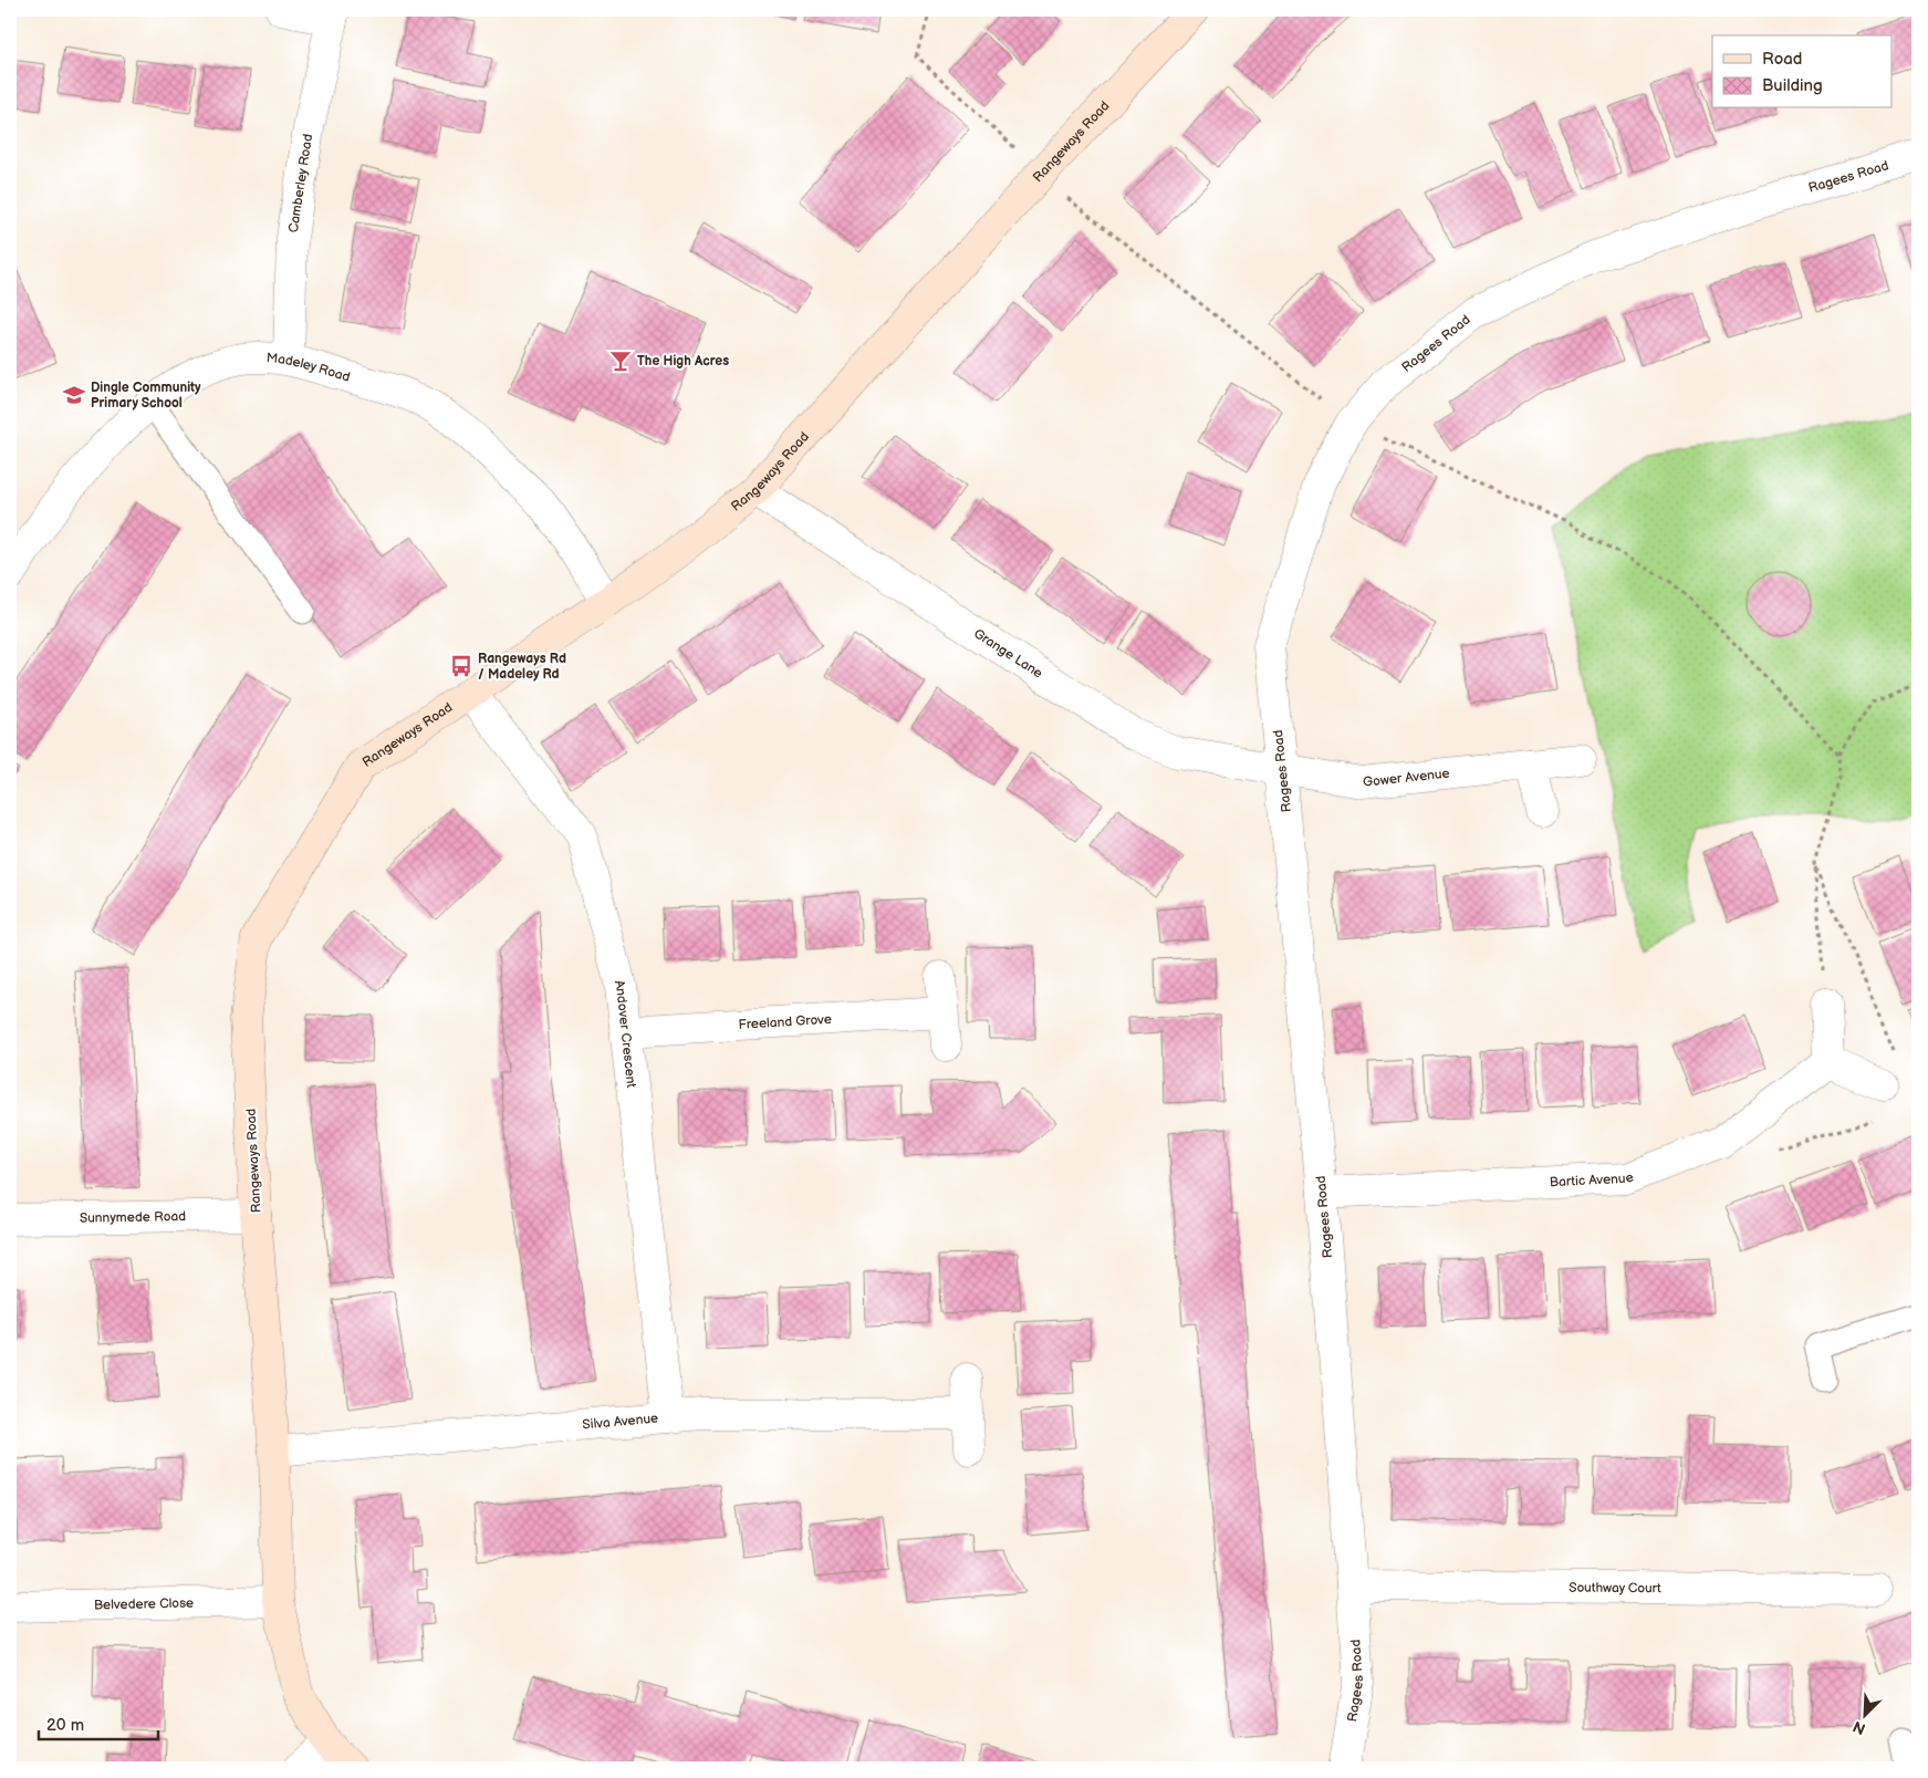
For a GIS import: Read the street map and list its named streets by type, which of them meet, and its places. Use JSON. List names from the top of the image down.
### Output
{
  "streets": {
    "street": [
      "Rangeways Road",
      "Ragees Road",
      "Camberley Road",
      "Madeley Road",
      "Grange Lane",
      "Gower Avenue",
      "Freeland Grove",
      "Andover Crescent",
      "Bartic Avenue",
      "Sunnymede Road",
      "Silva Avenue",
      "Southway Court",
      "Belvedere Close"
    ]
  },
  "crossings": [
    ["Rangeways Road", "Madeley Road"],
    ["Rangeways Road", "Grange Lane"],
    ["Rangeways Road", "Andover Crescent"],
    ["Rangeways Road", "Sunnymede Road"],
    ["Rangeways Road", "Silva Avenue"],
    ["Rangeways Road", "Belvedere Close"],
    ["Ragees Road", "Grange Lane"],
    ["Ragees Road", "Gower Avenue"],
    ["Ragees Road", "Bartic Avenue"],
    ["Ragees Road", "Southway Court"],
    ["Camberley Road", "Madeley Road"],
    ["Grange Lane", "Gower Avenue"],
    ["Freeland Grove", "Andover Crescent"],
    ["Andover Crescent", "Silva Avenue"]
  ],
  "places": {
    "bar": ["The High Acres"],
    "school or university": ["Dingle Community Primary School"],
    "bus stop": ["Rangeways Rd / Madeley Rd"]
  },
  "legend": ["Road", "Building"],
  "scale_bar": "20 m",
  "north": "bottom left"
}
